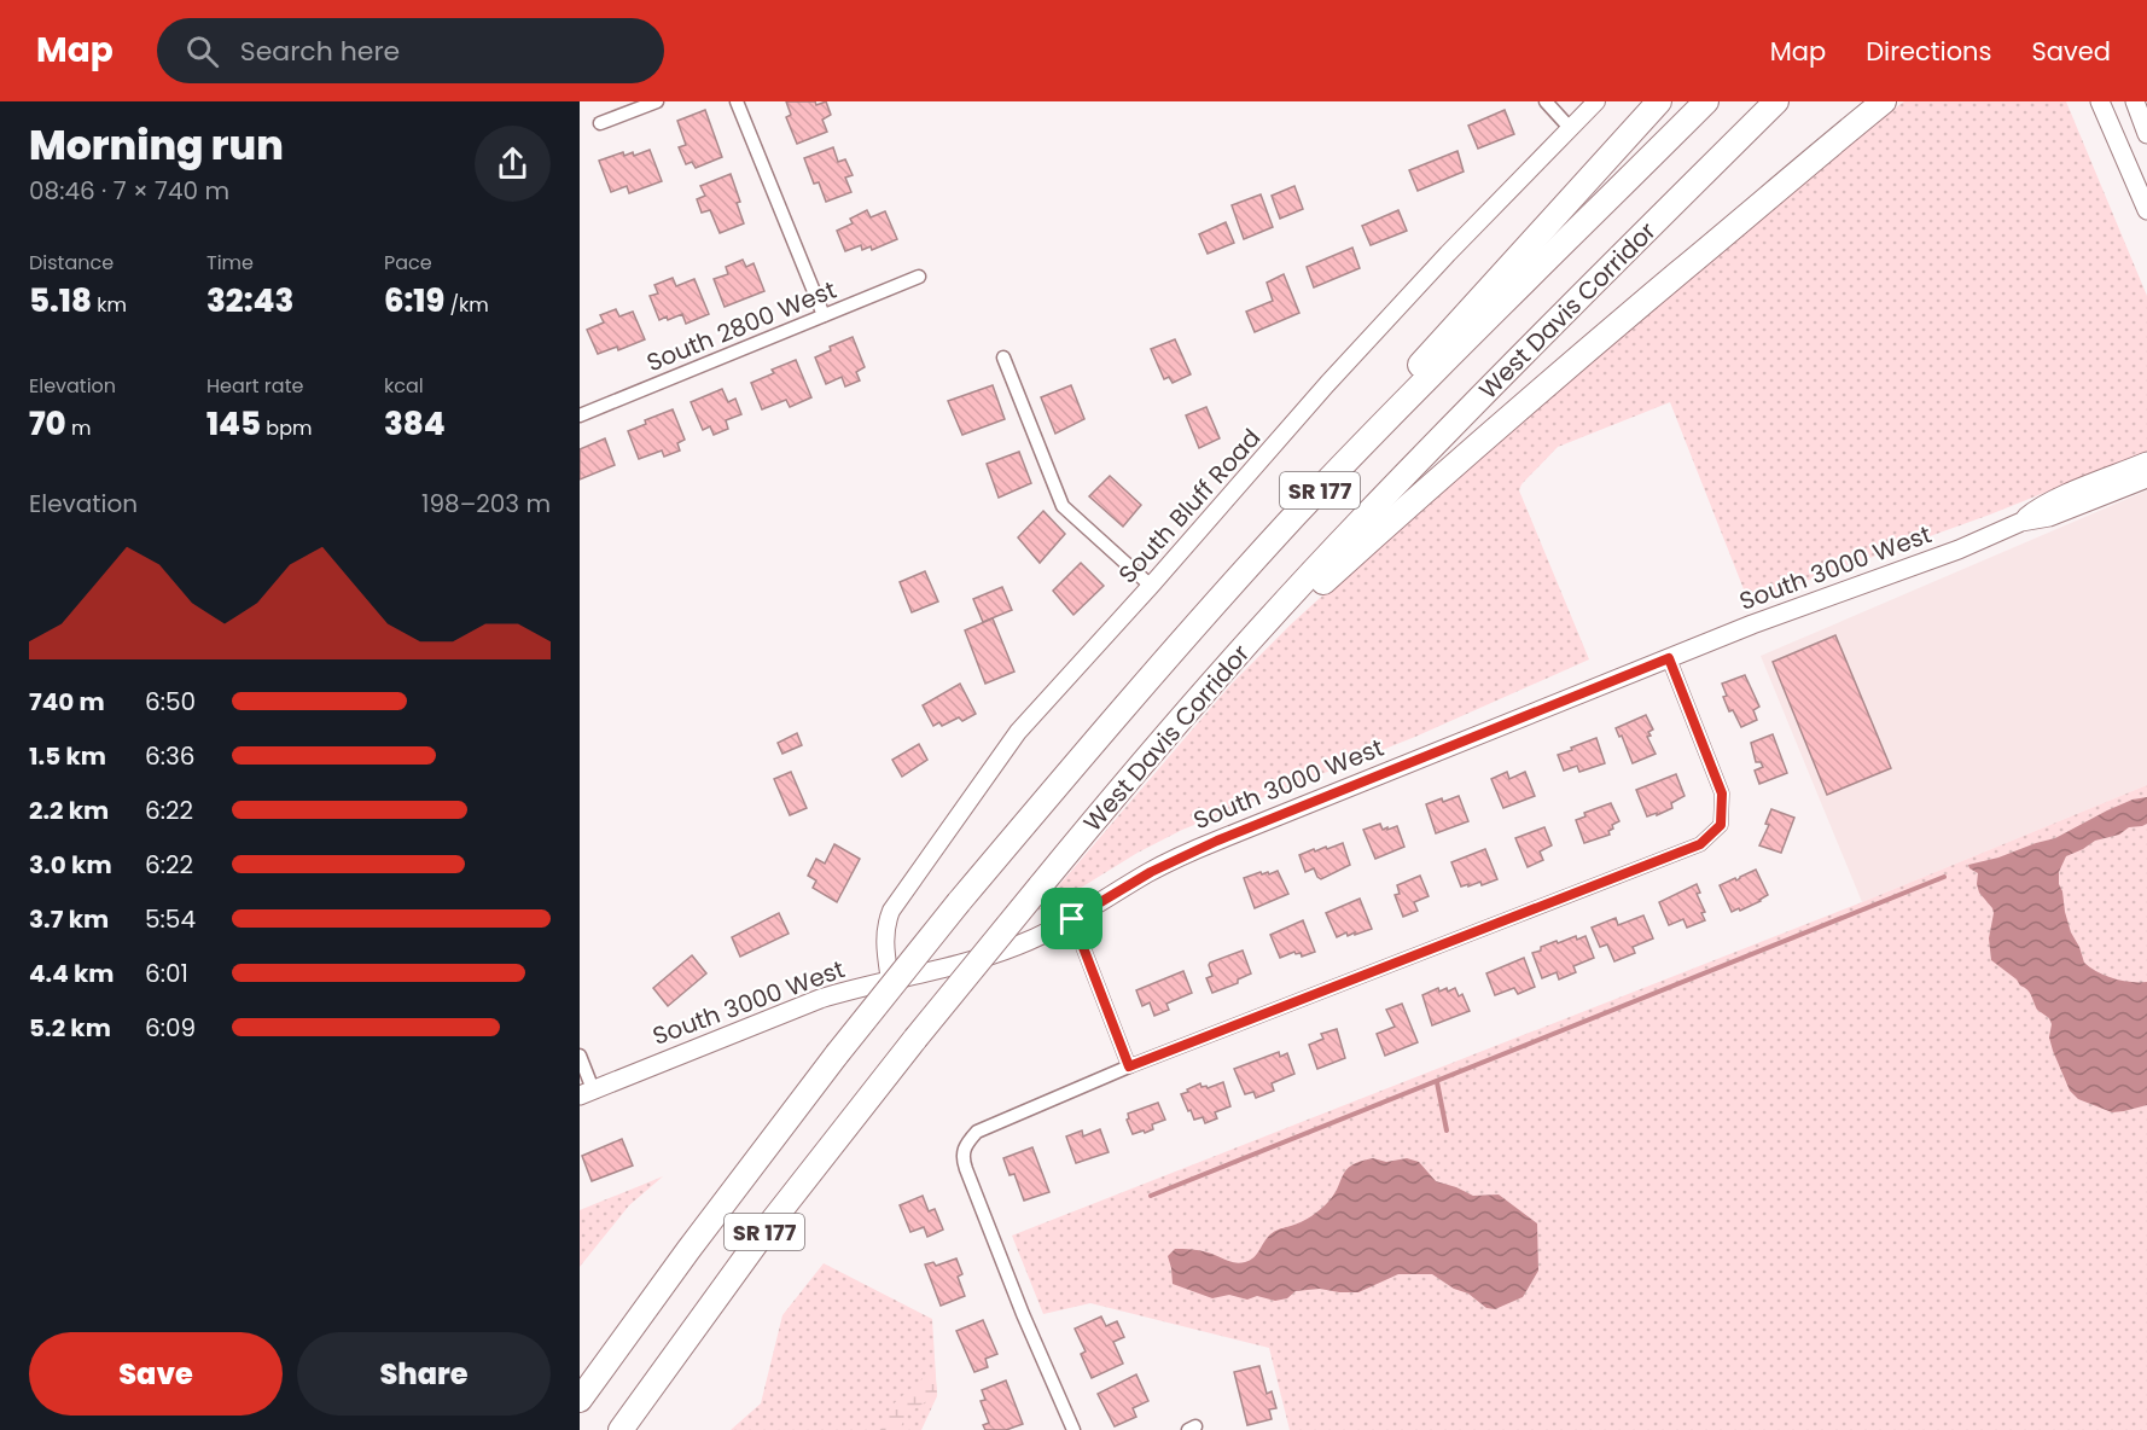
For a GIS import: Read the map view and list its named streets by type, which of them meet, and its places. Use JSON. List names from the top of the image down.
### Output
{
  "streets": {
    "highway": ["West Davis Corridor", "SR 177"],
    "main road": ["South 3000 West"],
    "street": ["South 2800 West", "South Bluff Road"]
  },
  "crossings": [
    ["South Bluff Road", "South 3000 West"]
  ],
  "page": {
    "header": "Map",
    "search": "Search here",
    "nav": ["Map", "Directions", "Saved"],
    "heading": ["Morning run", "08:46 · 7 × 740 m"],
    "stats": [
      ["Distance", "5.18 km"],
      ["Time", "32:43"],
      ["Pace", "6:19 /km"],
      ["Elevation", "70 m"],
      ["Heart rate", "145 bpm"],
      ["kcal", "384"]
    ],
    "chart": ["Elevation", "198–203 m"],
    "list": [
      {
        "name": "740 m",
        "note": "6:50"
      },
      {
        "name": "1.5 km",
        "note": "6:36"
      },
      {
        "name": "2.2 km",
        "note": "6:22"
      },
      {
        "name": "3.0 km",
        "note": "6:22"
      },
      {
        "name": "3.7 km",
        "note": "5:54"
      },
      {
        "name": "4.4 km",
        "note": "6:01"
      },
      {
        "name": "5.2 km",
        "note": "6:09"
      }
    ],
    "buttons": ["Save", "Share"]
  }
}
